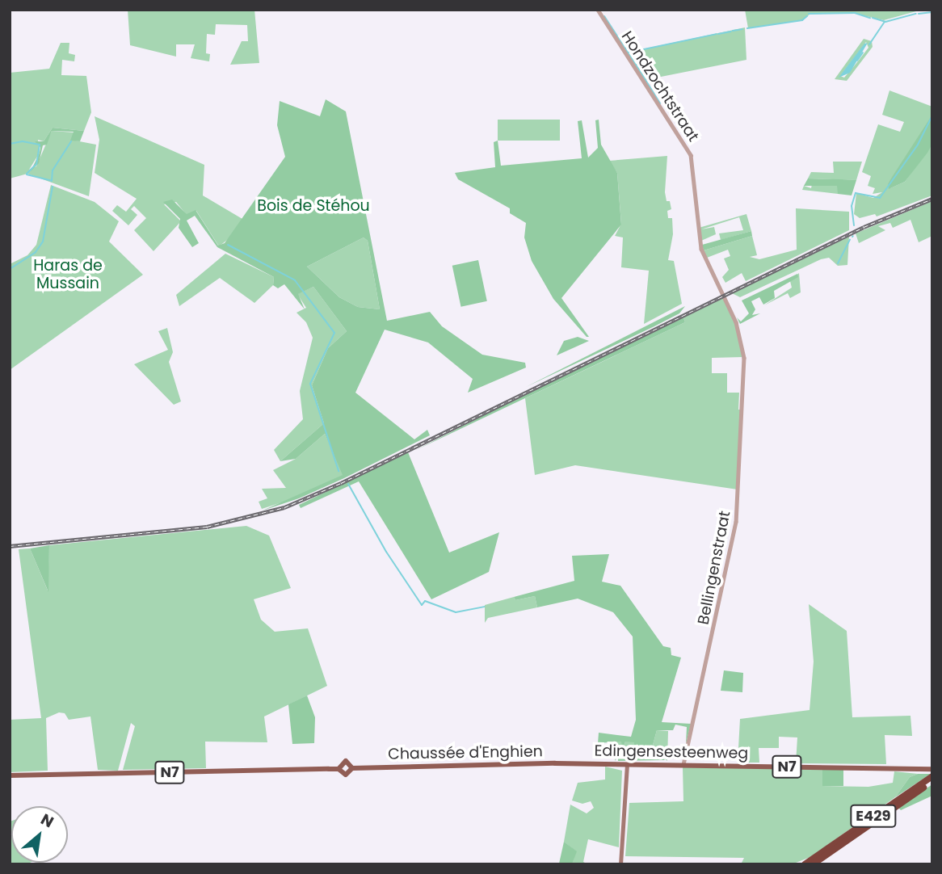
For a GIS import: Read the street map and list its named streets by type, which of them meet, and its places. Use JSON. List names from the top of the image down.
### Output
{
  "streets": {
    "highway": ["E429"],
    "main road": ["Edingensesteenweg", "Chaussée d'Enghien", "N7"],
    "street": ["Hondzochtstraat", "Bellingenstraat"]
  },
  "crossings": [
    ["Hondzochtstraat", "Bellingenstraat"],
    ["Bellingenstraat", "Edingensesteenweg"],
    ["Edingensesteenweg", "Chaussée d'Enghien"]
  ],
  "parks": ["Bois de Stéhou", "Haras de Mussain"],
  "north": "top right"
}
